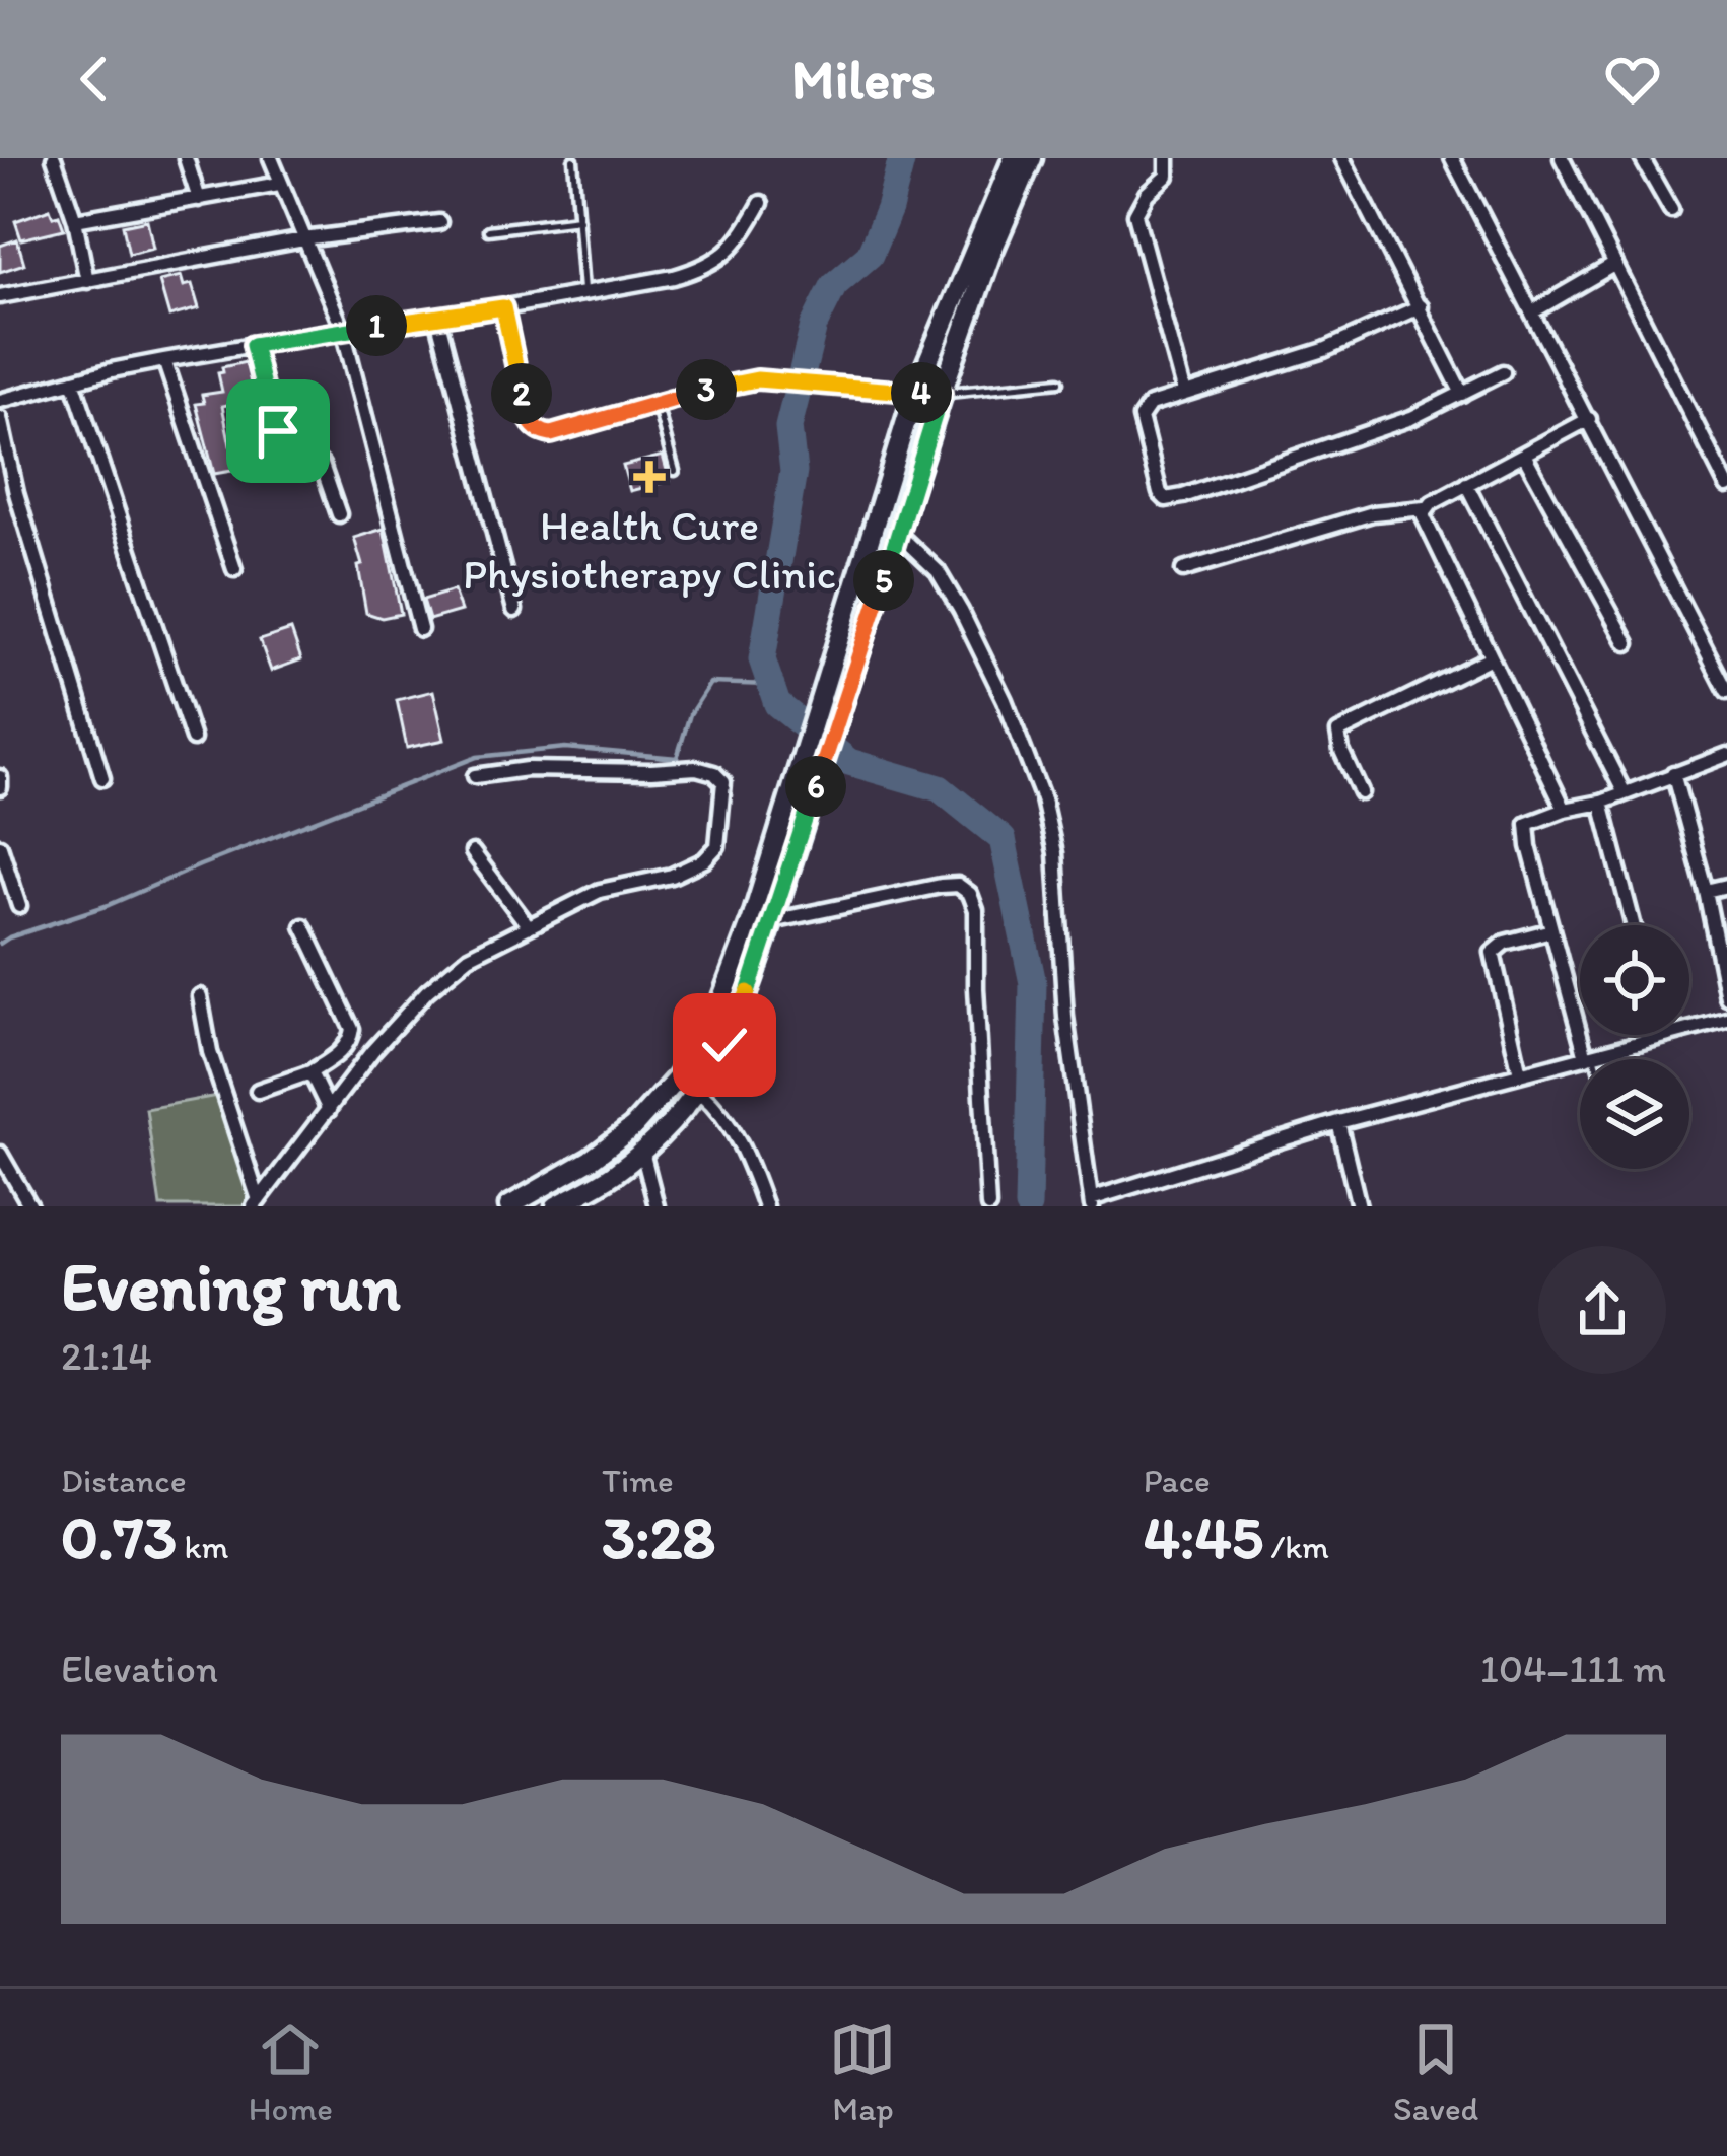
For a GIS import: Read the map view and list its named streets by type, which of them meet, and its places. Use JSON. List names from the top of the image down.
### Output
{
  "places": {
    "health": ["Health Cure Physiotherapy Clinic"]
  },
  "page": {
    "header": "Milers",
    "pins": [
      "1",
      "3",
      "4",
      "2",
      "5",
      "6"
    ],
    "heading": ["Evening run", "21:14"],
    "stats": [
      ["Distance", "0.73 km"],
      ["Time", "3:28"],
      ["Pace", "4:45 /km"]
    ],
    "chart": ["Elevation", "104–111 m"],
    "tabs": ["Home", "Map", "Saved"]
  }
}
